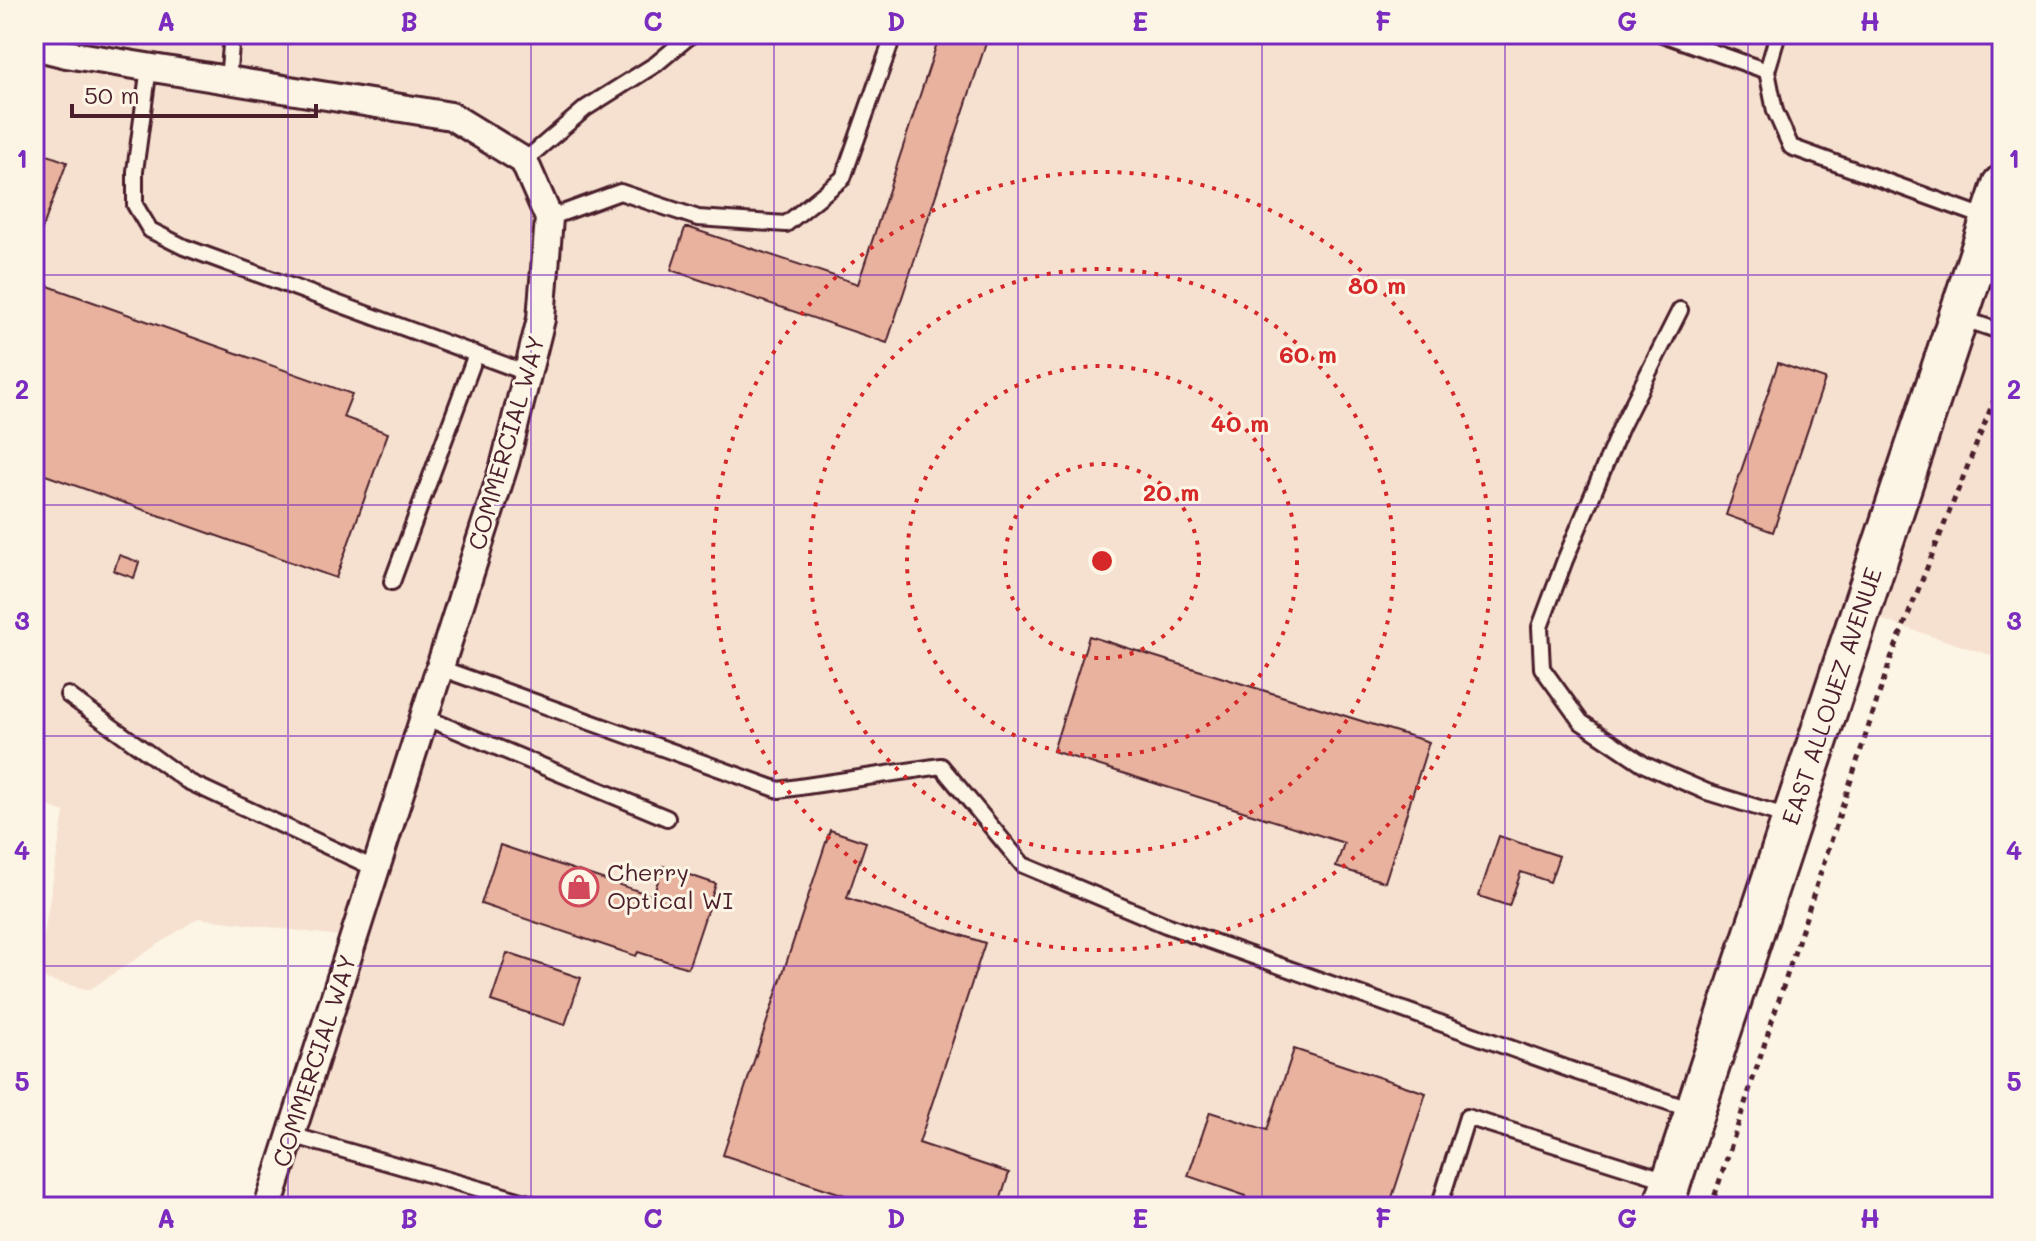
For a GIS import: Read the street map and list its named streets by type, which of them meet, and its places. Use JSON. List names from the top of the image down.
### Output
{
  "streets": {
    "street": ["COMMERCIAL WAY", "EAST ALLOUEZ AVENUE"]
  },
  "places": {
    "shop": ["Cherry Optical WI"]
  },
  "scale_bar": "50 m",
  "grid": {
    "columns": [
      "A",
      "B",
      "C",
      "D",
      "E",
      "F",
      "G",
      "H"
    ],
    "rows": [
      "1",
      "2",
      "3",
      "4",
      "5"
    ]
  },
  "rings": [
    "80 m",
    "60 m",
    "40 m",
    "20 m"
  ]
}
